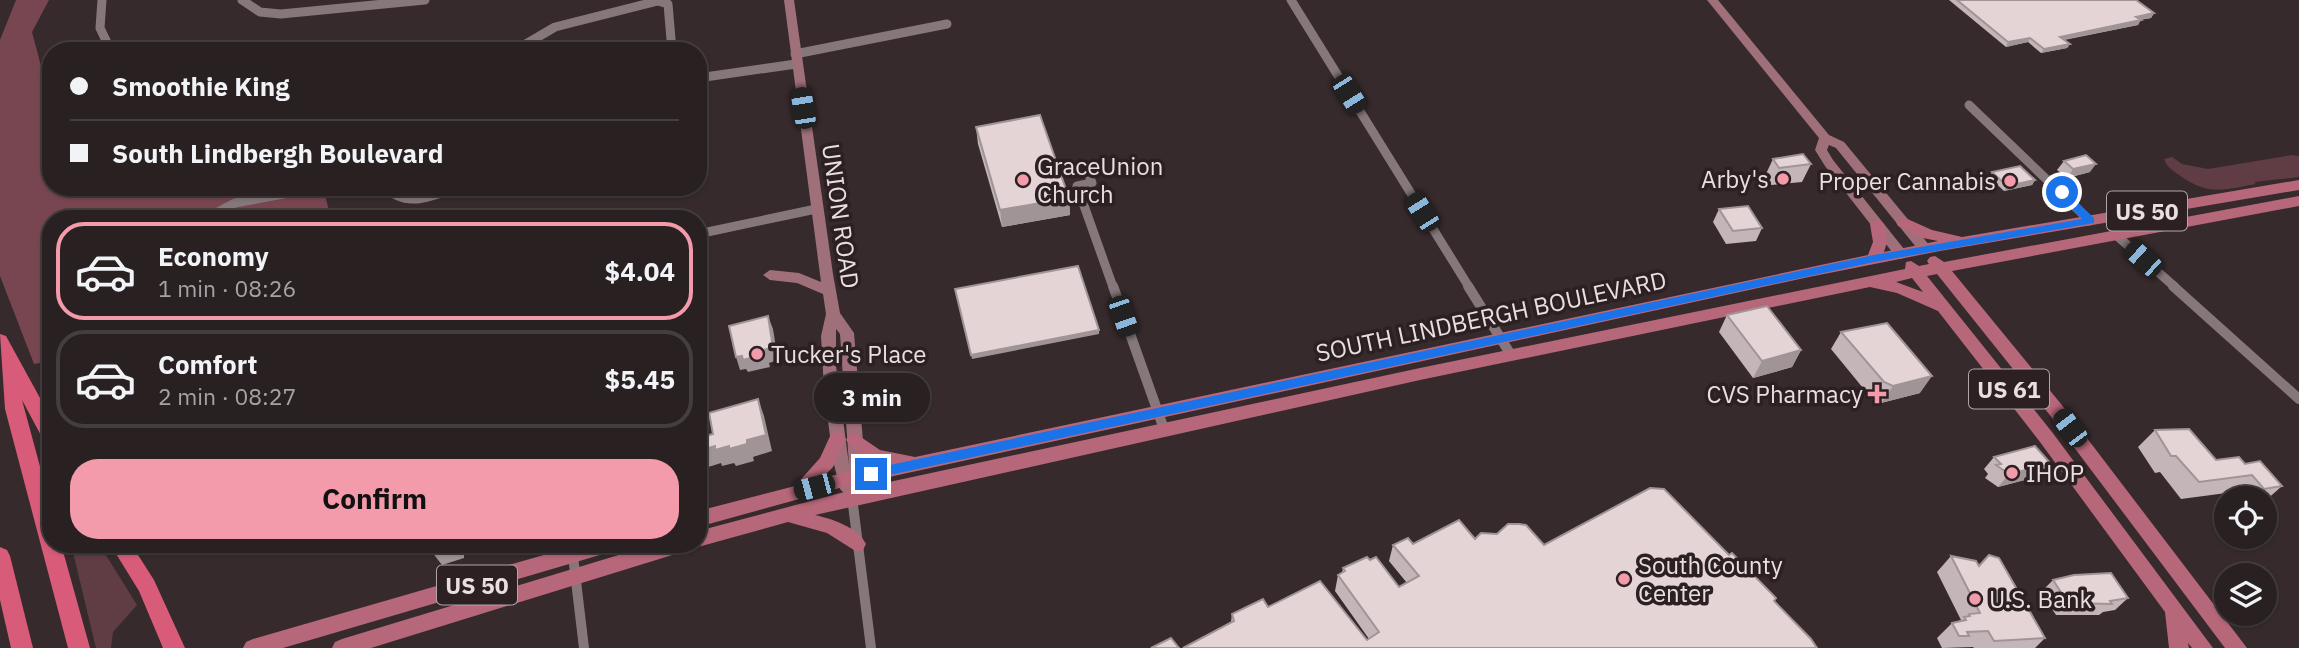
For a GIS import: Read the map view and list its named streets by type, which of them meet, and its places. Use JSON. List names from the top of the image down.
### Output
{
  "streets": {
    "main road": [
      "US 50",
      "UNION ROAD",
      "SOUTH LINDBERGH BOULEVARD",
      "US 61"
    ]
  },
  "crossings": [
    ["UNION ROAD", "SOUTH LINDBERGH BOULEVARD"],
    ["SOUTH LINDBERGH BOULEVARD", "US 61"]
  ],
  "places": {
    "other": [
      "Arby's",
      "GraceUnion Church",
      "Proper Cannabis",
      "Tucker's Place",
      "IHOP",
      "South County Center",
      "U.S. Bank"
    ],
    "health": ["CVS Pharmacy"]
  },
  "page": {
    "banner": ["Smoothie King", "South Lindbergh Boulevard"],
    "list": [
      {
        "name": "Economy",
        "note": "1 min · 08:26",
        "value": "$4.04"
      },
      {
        "name": "Comfort",
        "note": "2 min · 08:27",
        "value": "$5.45"
      }
    ],
    "bubble": "3 min",
    "buttons": "Confirm"
  }
}
